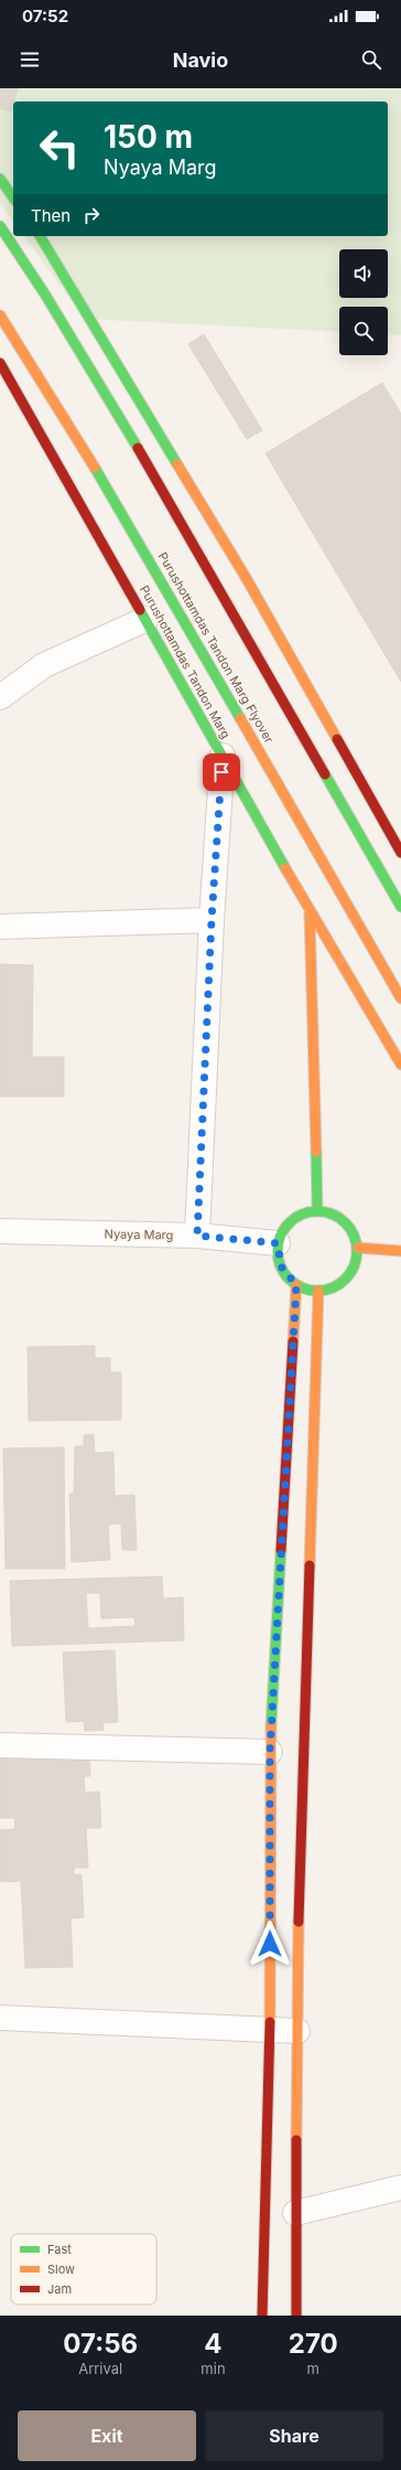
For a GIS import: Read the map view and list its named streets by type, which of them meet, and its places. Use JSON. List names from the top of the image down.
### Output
{
  "streets": {
    "main road": ["Purushottamdas Tandon Marg Flyover", "Purushottamdas Tandon Marg"],
    "street": ["Nyaya Marg"]
  },
  "legend": ["Fast", "Slow", "Jam"],
  "page": {
    "status": "07:52",
    "header": "Navio",
    "turn": ["150 m", "Nyaya Marg"],
    "then": "Then",
    "eta": [
      "07:56",
      "Arrival",
      "4",
      "min",
      "270",
      "m"
    ],
    "buttons": ["Exit", "Share"]
  }
}
